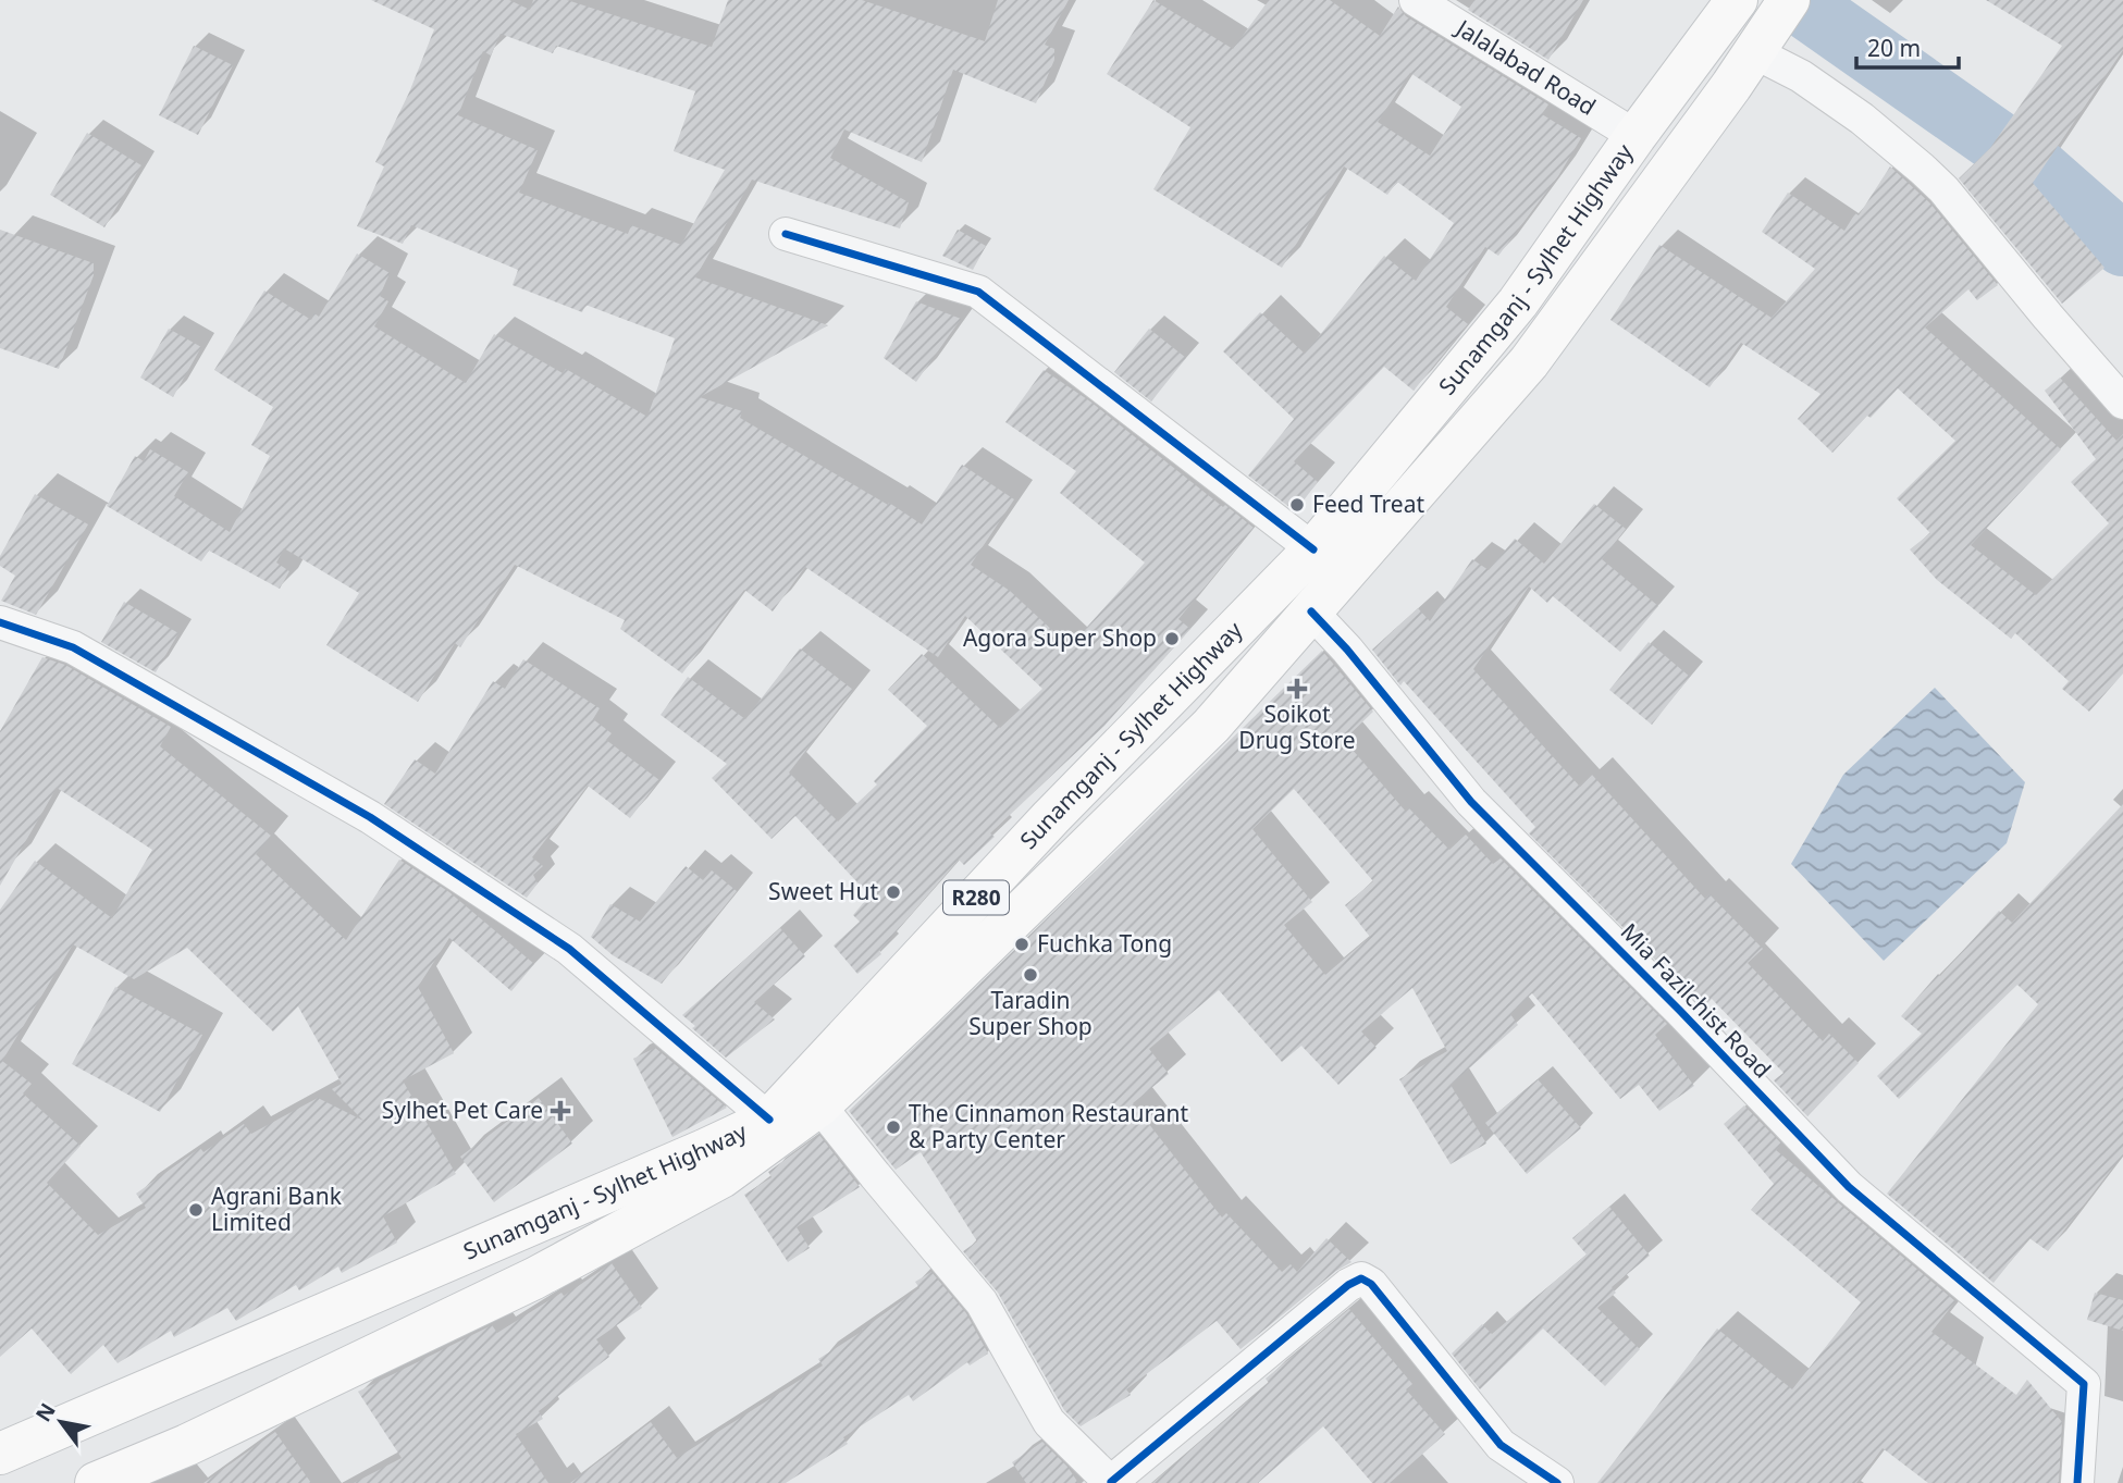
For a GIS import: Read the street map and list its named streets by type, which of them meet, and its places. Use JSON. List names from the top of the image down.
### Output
{
  "streets": {
    "main road": ["Sunamganj - Sylhet Highway", "R280"],
    "street": ["Jalalabad Road", "Mia Fazilchist Road"]
  },
  "crossings": [
    ["Jalalabad Road", "Sunamganj - Sylhet Highway"],
    ["Sunamganj - Sylhet Highway", "R280"],
    ["Sunamganj - Sylhet Highway", "Mia Fazilchist Road"]
  ],
  "places": {
    "other": [
      "Feed Treat",
      "Agora Super Shop",
      "Sweet Hut",
      "Fuchka Tong",
      "Taradin Super Shop",
      "The Cinnamon Restaurant & Party Center",
      "Agrani Bank Limited"
    ],
    "health": ["Soikot Drug Store", "Sylhet Pet Care"]
  },
  "scale_bar": "20 m",
  "north": "top left"
}
